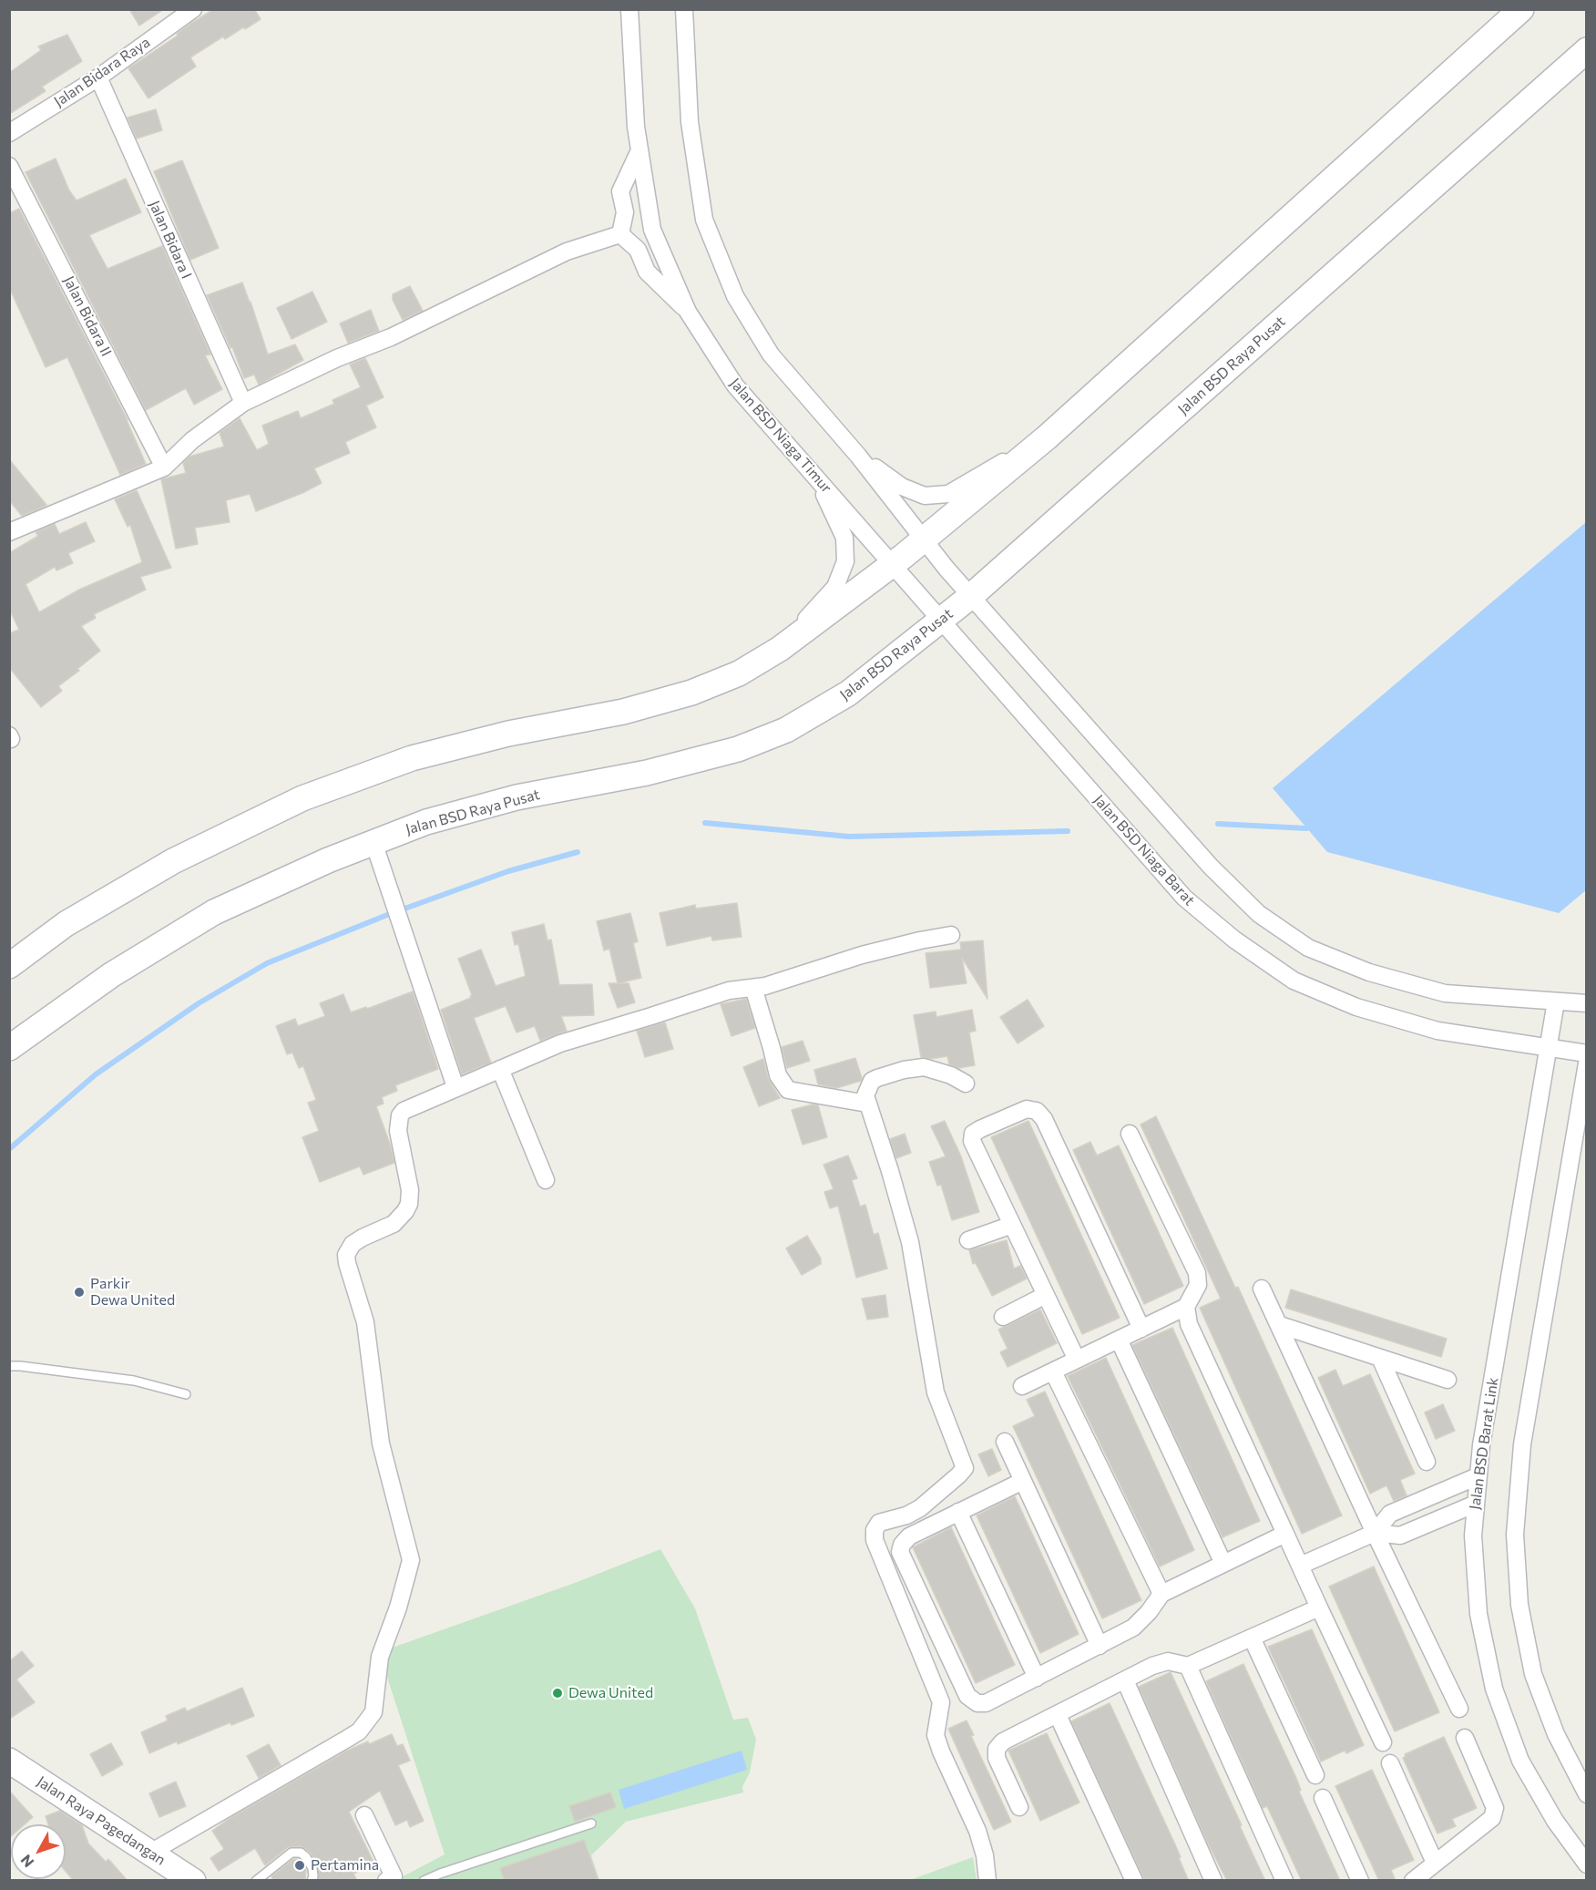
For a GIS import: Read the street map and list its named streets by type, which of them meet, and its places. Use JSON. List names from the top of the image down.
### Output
{
  "streets": {
    "main road": ["Jalan BSD Raya Pusat", "Jalan Raya Pagedangan"],
    "street": [
      "Jalan Bidara Raya",
      "Jalan Bidara I",
      "Jalan Bidara II",
      "Jalan BSD Niaga Timur",
      "Jalan BSD Niaga Barat",
      "Jalan BSD Barat Link"
    ]
  },
  "crossings": [
    ["Jalan Bidara Raya", "Jalan Bidara I"],
    ["Jalan BSD Raya Pusat", "Jalan BSD Niaga Timur"],
    ["Jalan BSD Raya Pusat", "Jalan BSD Niaga Barat"],
    ["Jalan BSD Niaga Timur", "Jalan BSD Niaga Barat"],
    ["Jalan BSD Niaga Barat", "Jalan BSD Barat Link"]
  ],
  "places": ["Parkir Dewa United", "Dewa United", "Pertamina"],
  "north": "bottom left"
}
